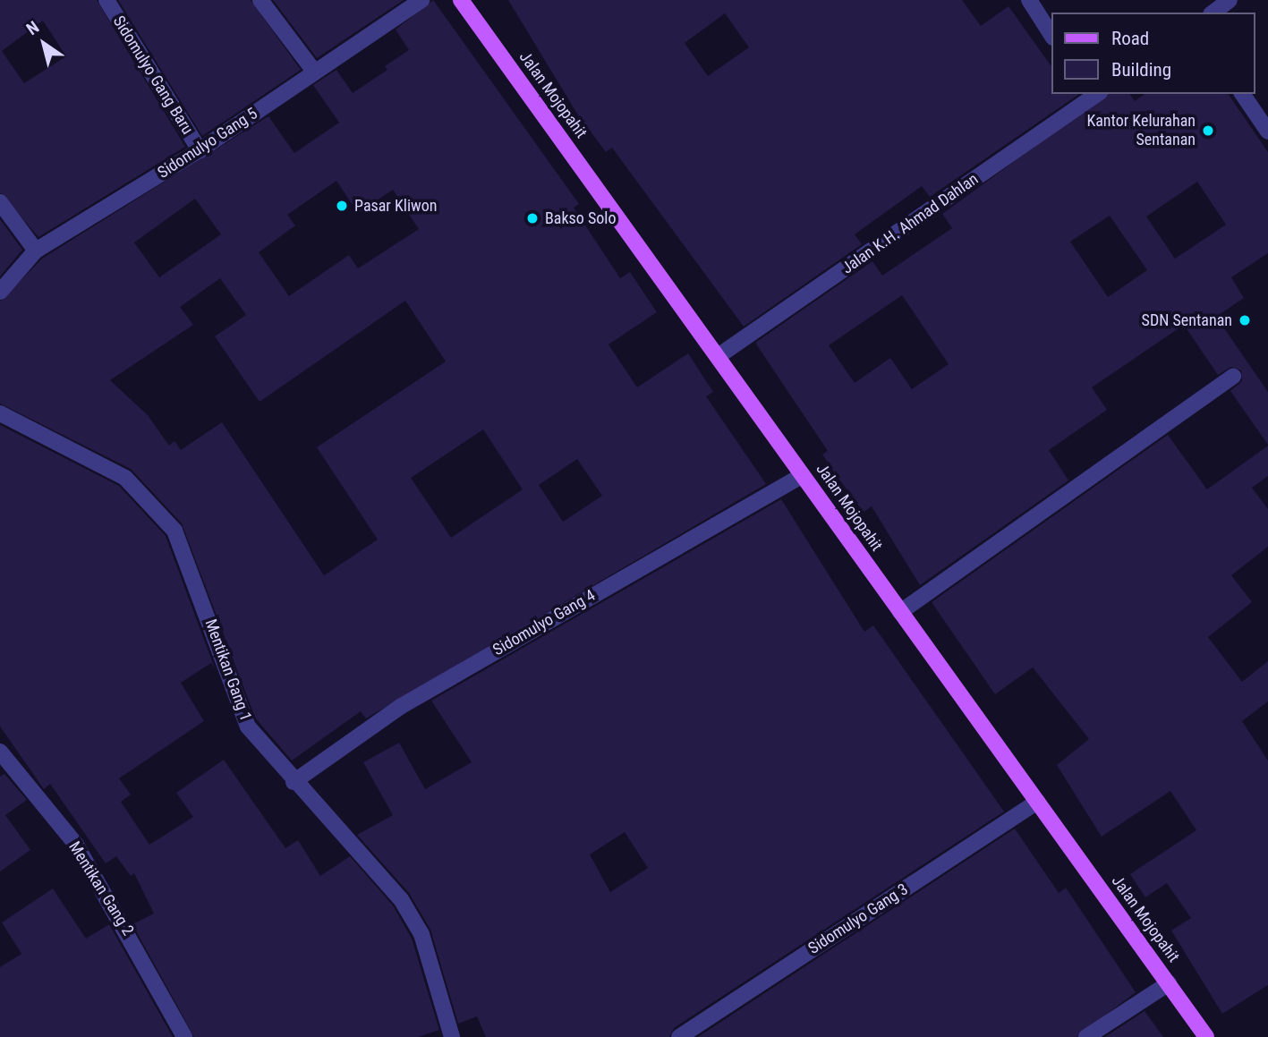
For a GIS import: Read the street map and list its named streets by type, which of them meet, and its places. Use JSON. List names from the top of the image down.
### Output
{
  "streets": {
    "main road": ["Jalan Mojopahit"],
    "street": [
      "Sidomulyo Gang Baru",
      "Sidomulyo Gang 5",
      "Jalan K.H. Ahmad Dahlan",
      "Sidomulyo Gang 4",
      "Mentikan Gang 1",
      "Mentikan Gang 2",
      "Sidomulyo Gang 3"
    ]
  },
  "crossings": [
    ["Sidomulyo Gang Baru", "Sidomulyo Gang 5"],
    ["Jalan Mojopahit", "Jalan K.H. Ahmad Dahlan"],
    ["Jalan Mojopahit", "Sidomulyo Gang 4"],
    ["Jalan Mojopahit", "Sidomulyo Gang 3"],
    ["Sidomulyo Gang 4", "Mentikan Gang 1"]
  ],
  "places": [
    "Kantor Kelurahan Sentanan",
    "Pasar Kliwon",
    "Bakso Solo",
    "SDN Sentanan"
  ],
  "legend": ["Road", "Building"],
  "north": "top left"
}
